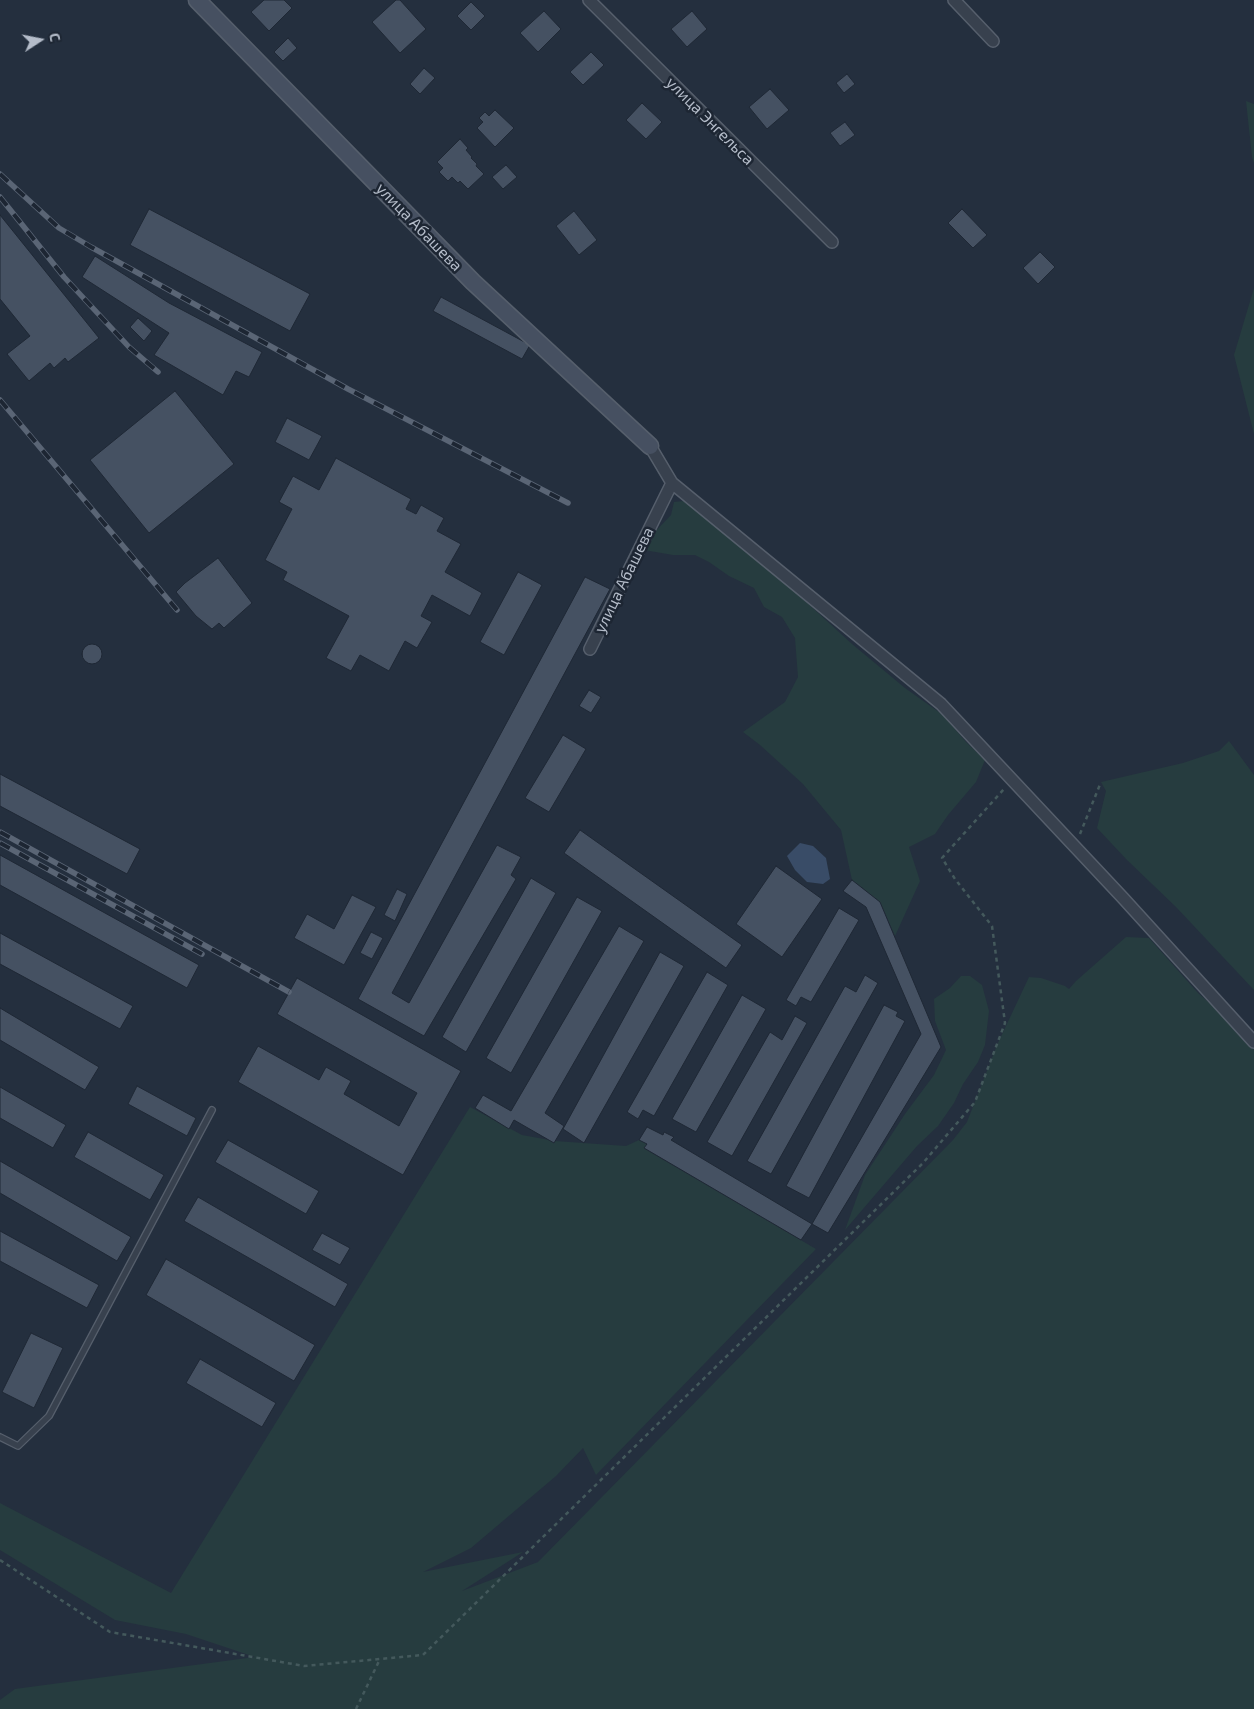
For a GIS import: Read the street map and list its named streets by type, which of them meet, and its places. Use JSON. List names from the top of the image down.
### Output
{
  "streets": {
    "street": ["улица Энгельса", "улица Абашева"]
  },
  "north": "right"
}
